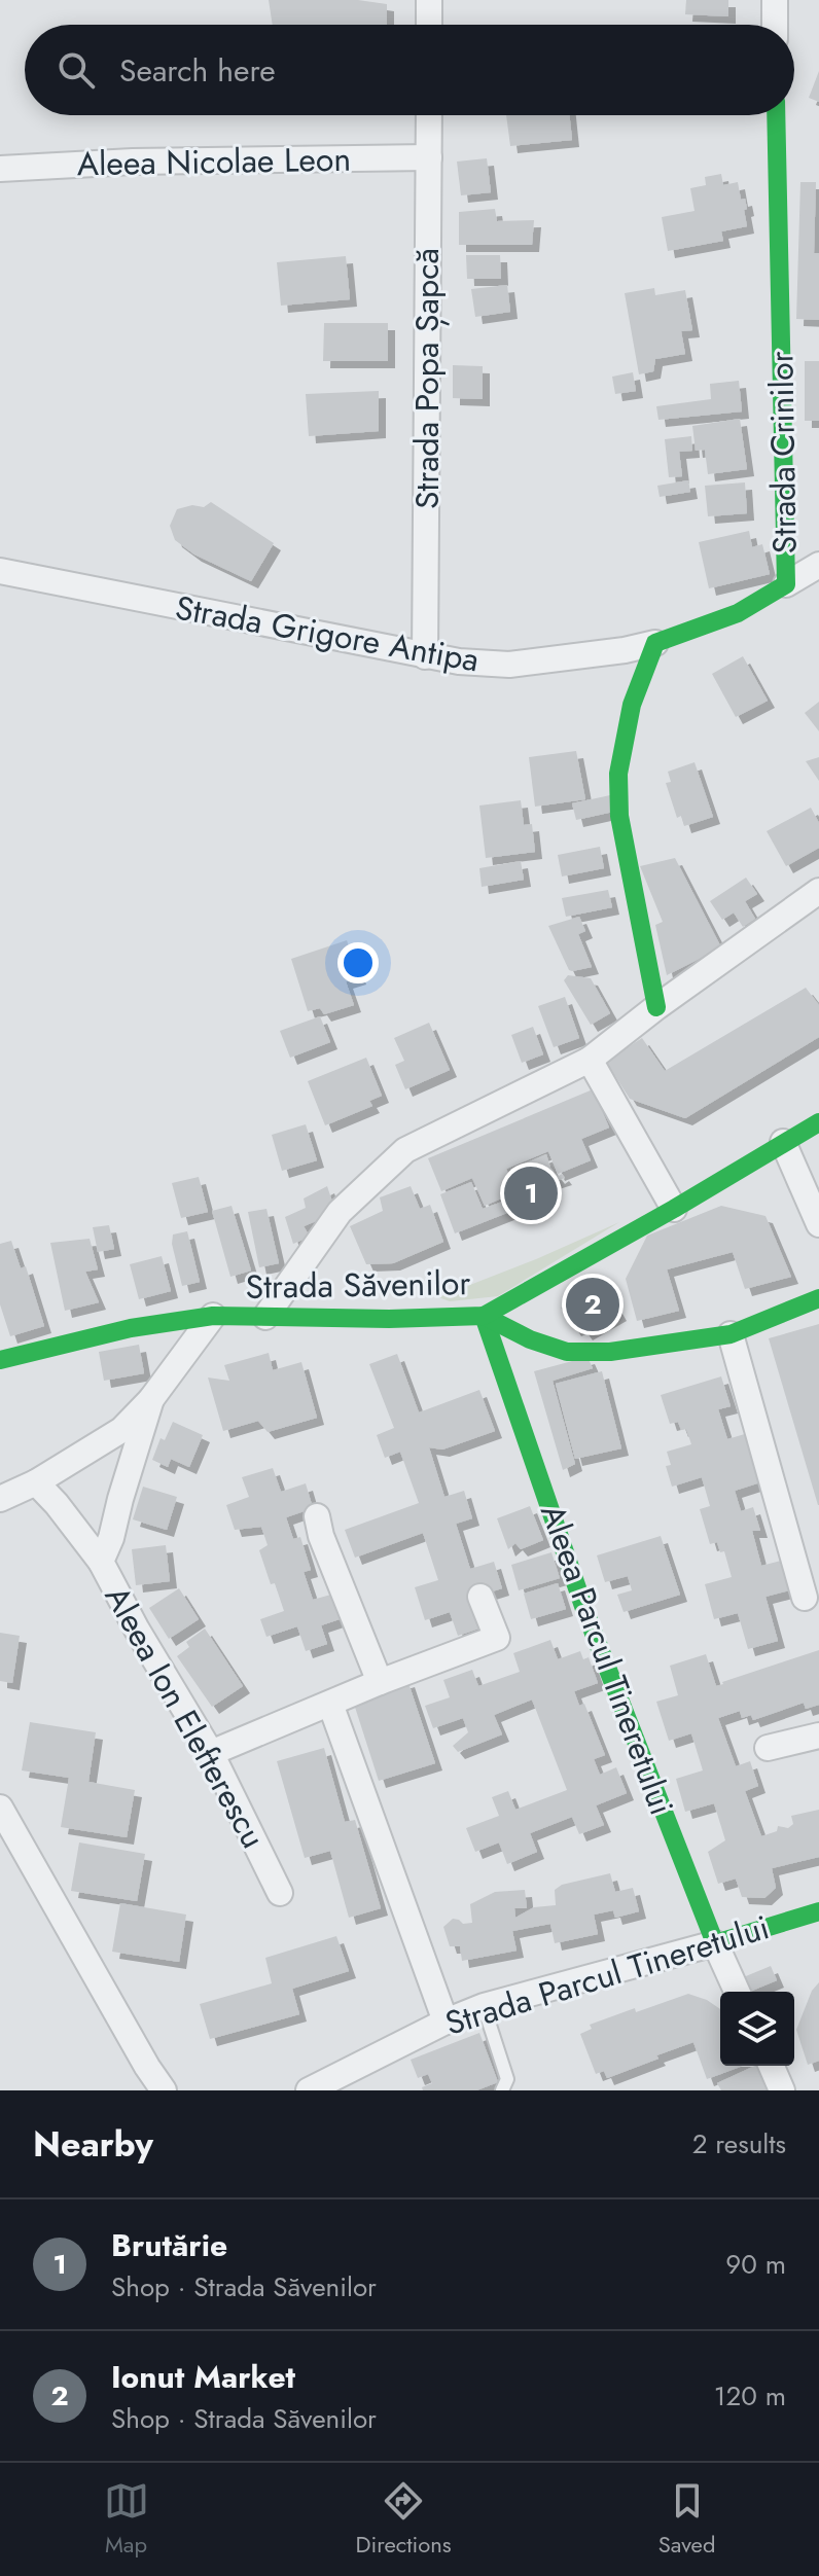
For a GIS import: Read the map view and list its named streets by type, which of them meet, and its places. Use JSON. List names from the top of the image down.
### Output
{
  "streets": {
    "street": [
      "Aleea Nicolae Leon",
      "Strada Popa Șapcă",
      "Strada Crinilor",
      "Strada Grigore Antipa",
      "Strada Săvenilor",
      "Aleea Parcul Tineretului",
      "Aleea Ion Elefterescu",
      "Strada Parcul Tineretului"
    ]
  },
  "crossings": [
    ["Aleea Nicolae Leon", "Strada Popa Șapcă"],
    ["Strada Popa Șapcă", "Strada Grigore Antipa"],
    ["Strada Crinilor", "Strada Grigore Antipa"],
    ["Strada Săvenilor", "Aleea Parcul Tineretului"],
    ["Aleea Parcul Tineretului", "Strada Parcul Tineretului"]
  ],
  "page": {
    "search": "Search here",
    "pins": ["1", "2"],
    "heading": ["Nearby", "2 results"],
    "list": [
      {
        "mark": "1",
        "name": "Brutărie",
        "note": "Shop · Strada Săvenilor",
        "value": "90 m"
      },
      {
        "mark": "2",
        "name": "Ionut Market",
        "note": "Shop · Strada Săvenilor",
        "value": "120 m"
      }
    ],
    "nav": ["Map", "Directions", "Saved"]
  }
}
